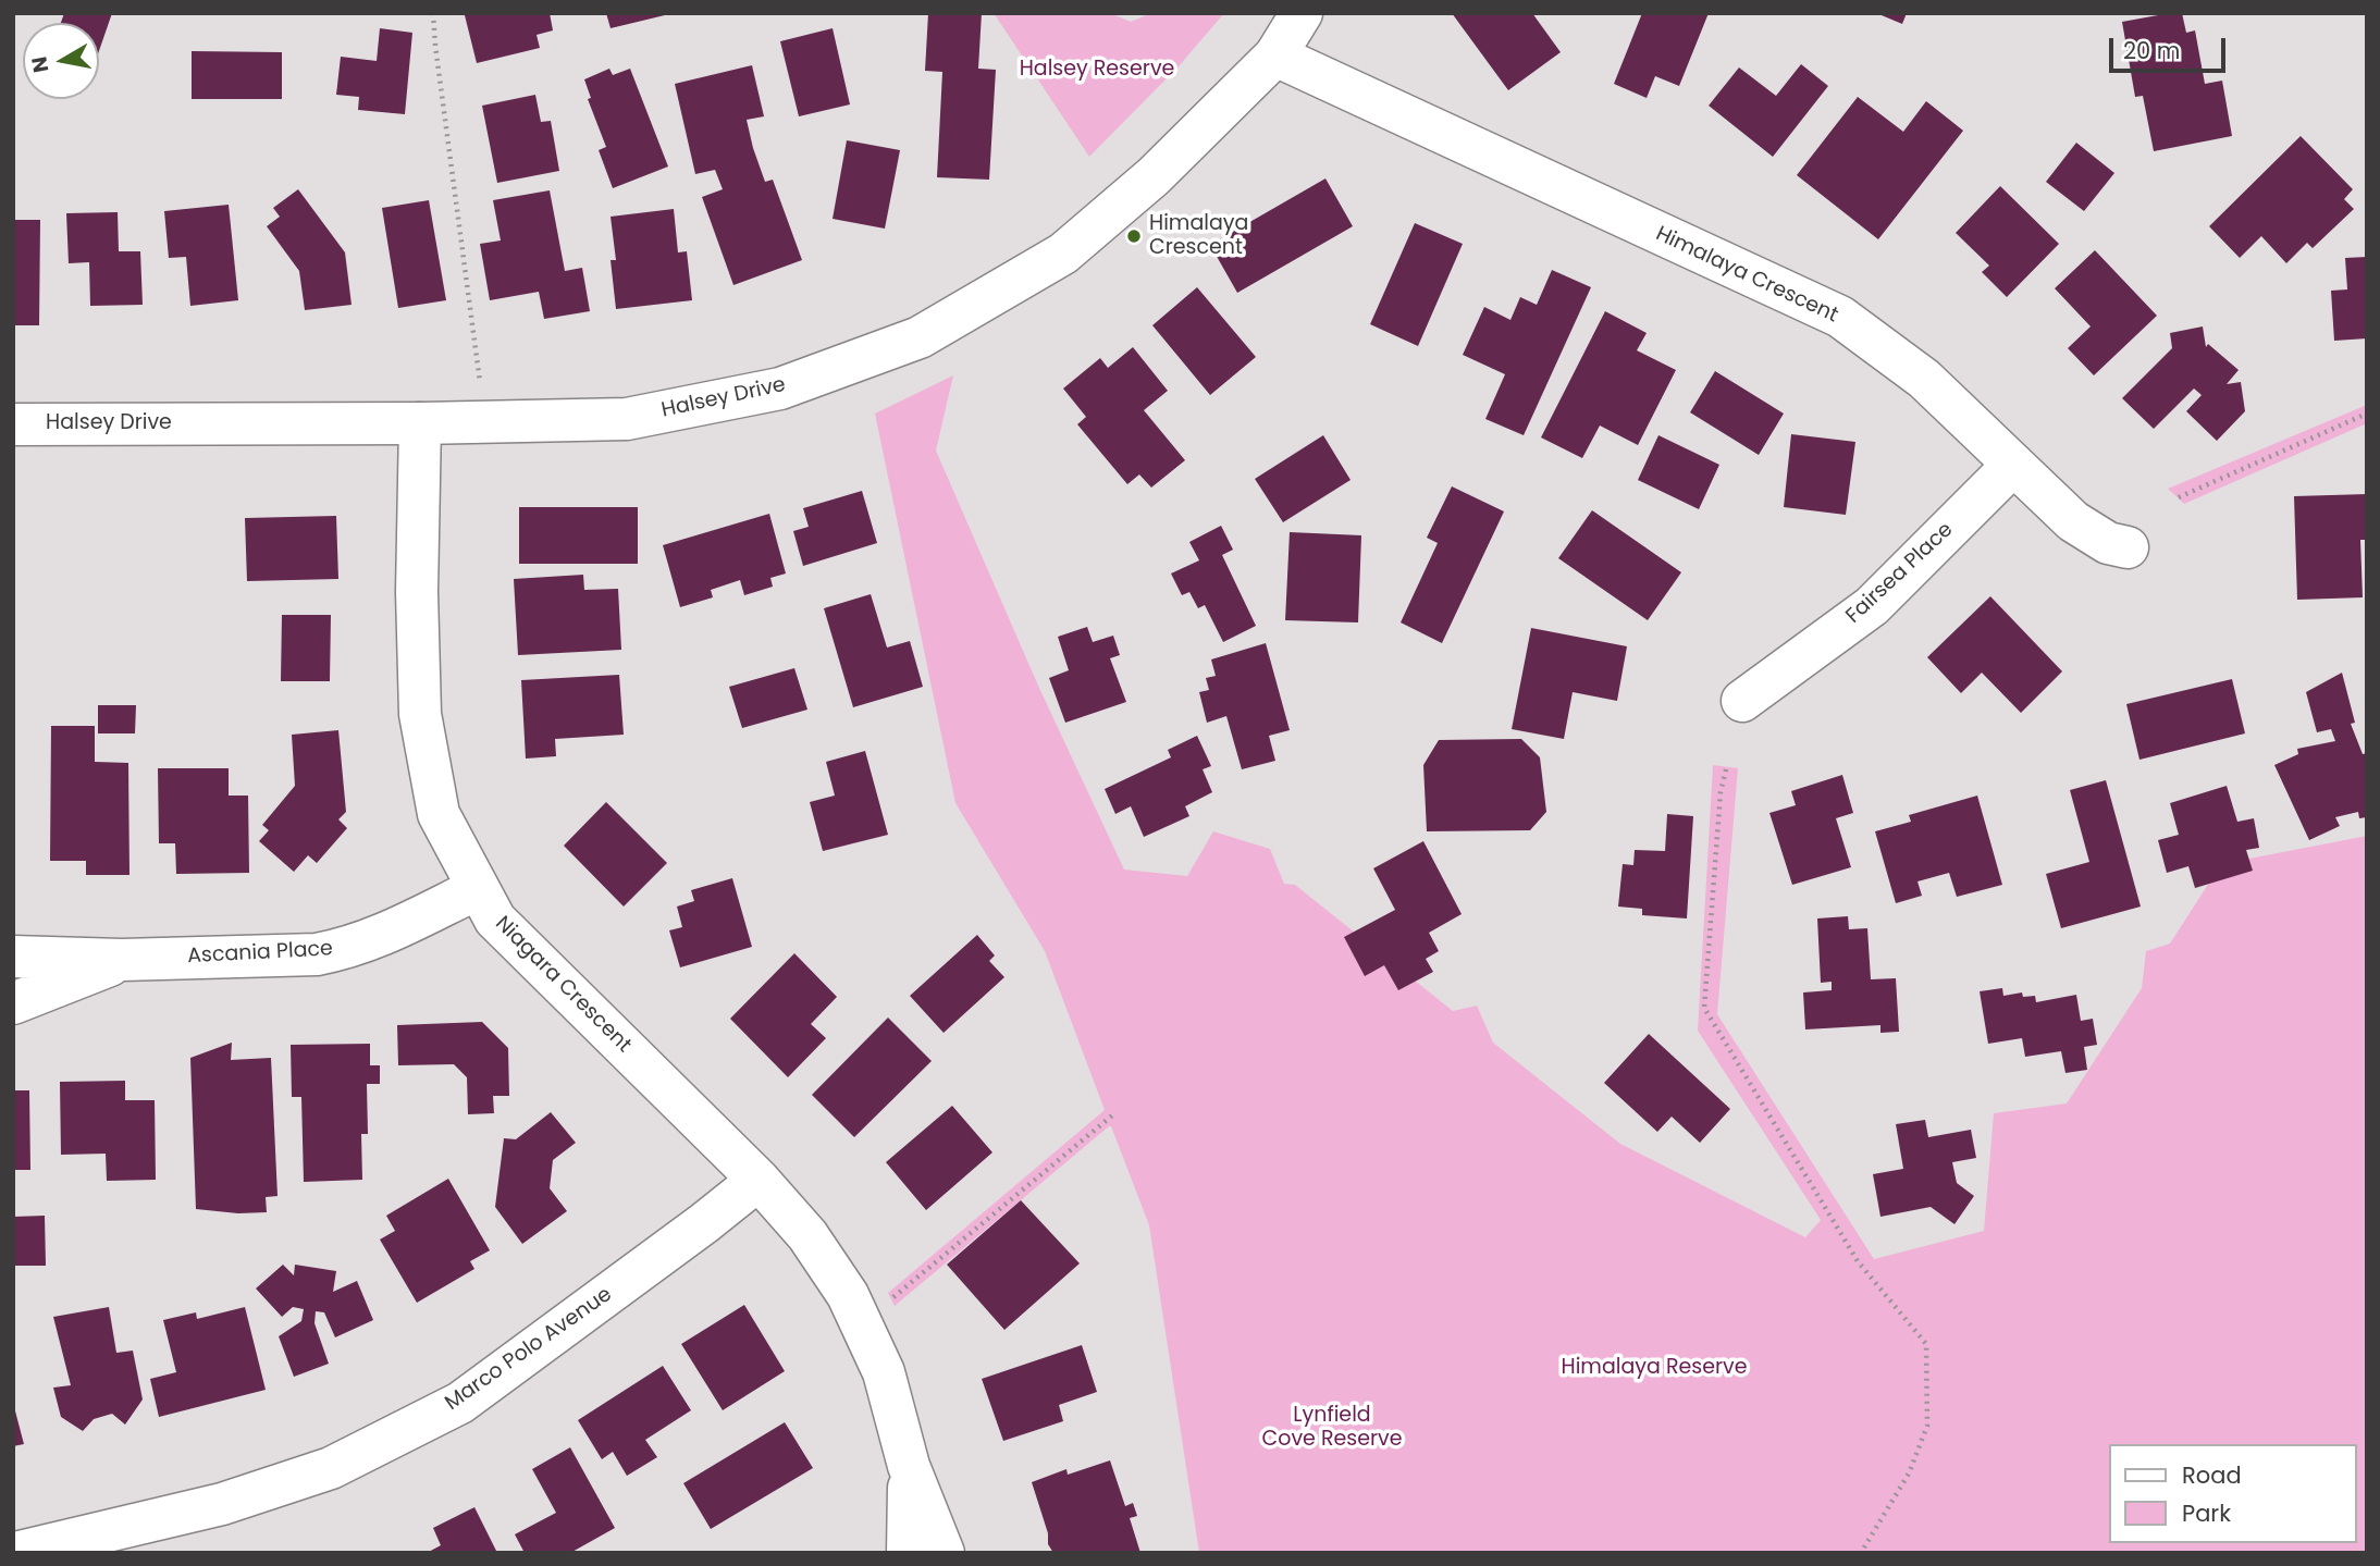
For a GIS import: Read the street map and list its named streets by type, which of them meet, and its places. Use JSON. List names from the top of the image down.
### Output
{
  "streets": {
    "street": [
      "Himalaya Crescent",
      "Halsey Drive",
      "Fairsea Place",
      "Ascania Place",
      "Niagara Crescent",
      "Marco Polo Avenue"
    ]
  },
  "crossings": [
    ["Himalaya Crescent", "Halsey Drive"],
    ["Himalaya Crescent", "Fairsea Place"],
    ["Halsey Drive", "Niagara Crescent"],
    ["Ascania Place", "Niagara Crescent"],
    ["Niagara Crescent", "Marco Polo Avenue"]
  ],
  "parks": ["Halsey Reserve", "Himalaya Reserve", "Lynfield Cove Reserve"],
  "places": ["Himalaya Crescent"],
  "legend": ["Road", "Park"],
  "scale_bar": "20 m",
  "north": "left"
}
